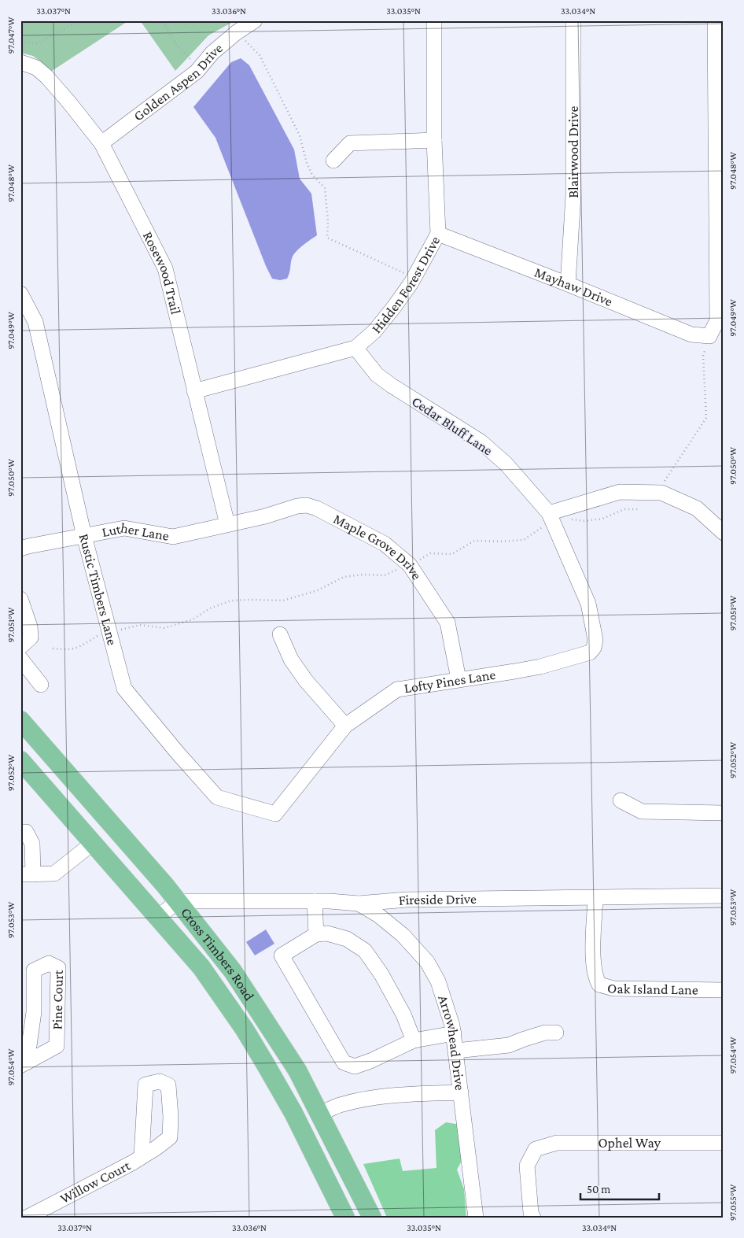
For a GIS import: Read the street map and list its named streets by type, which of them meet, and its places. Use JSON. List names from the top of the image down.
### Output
{
  "streets": {
    "main road": ["Cross Timbers Road"],
    "street": [
      "Golden Aspen Drive",
      "Blairwood Drive",
      "Rosewood Trail",
      "Hidden Forest Drive",
      "Mayhaw Drive",
      "Cedar Bluff Lane",
      "Luther Lane",
      "Maple Grove Drive",
      "Rustic Timbers Lane",
      "Lofty Pines Lane",
      "Fireside Drive",
      "Oak Island Lane",
      "Pine Court",
      "Arrowhead Drive",
      "Ophel Way",
      "Willow Court"
    ]
  },
  "crossings": [
    ["Golden Aspen Drive", "Rosewood Trail"],
    ["Blairwood Drive", "Mayhaw Drive"],
    ["Rosewood Trail", "Hidden Forest Drive"],
    ["Rosewood Trail", "Luther Lane"],
    ["Rosewood Trail", "Maple Grove Drive"],
    ["Hidden Forest Drive", "Mayhaw Drive"],
    ["Hidden Forest Drive", "Cedar Bluff Lane"],
    ["Cedar Bluff Lane", "Lofty Pines Lane"],
    ["Luther Lane", "Maple Grove Drive"],
    ["Luther Lane", "Rustic Timbers Lane"],
    ["Maple Grove Drive", "Lofty Pines Lane"],
    ["Rustic Timbers Lane", "Lofty Pines Lane"],
    ["Fireside Drive", "Cross Timbers Road"],
    ["Fireside Drive", "Oak Island Lane"],
    ["Fireside Drive", "Arrowhead Drive"]
  ],
  "scale_bar": "50 m",
  "coordinates": [
    "33.037°N",
    "33.036°N",
    "33.035°N",
    "33.034°N",
    "97.047°W",
    "97.048°W",
    "97.049°W",
    "97.050°W",
    "97.051°W",
    "97.052°W",
    "97.053°W",
    "97.054°W",
    "97.055°W"
  ]
}
